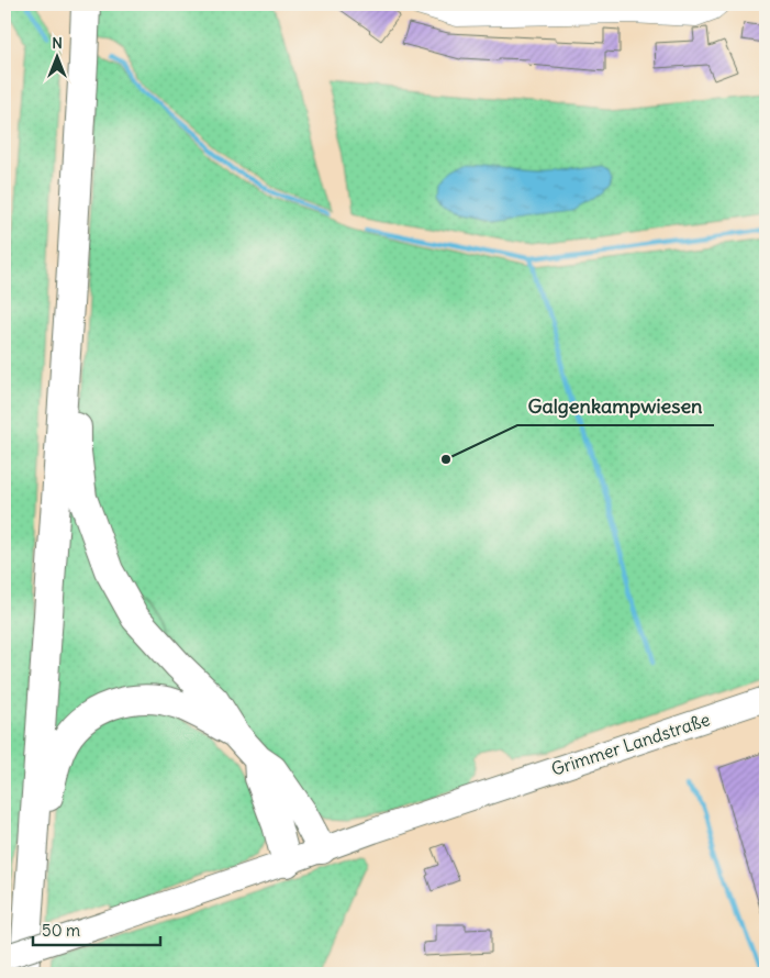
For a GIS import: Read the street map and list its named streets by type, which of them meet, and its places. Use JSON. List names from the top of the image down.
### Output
{
  "streets": {
    "main road": ["Grimmer Landstraße"]
  },
  "places": ["Galgenkampwiesen"],
  "scale_bar": "50 m",
  "north": "top"
}
